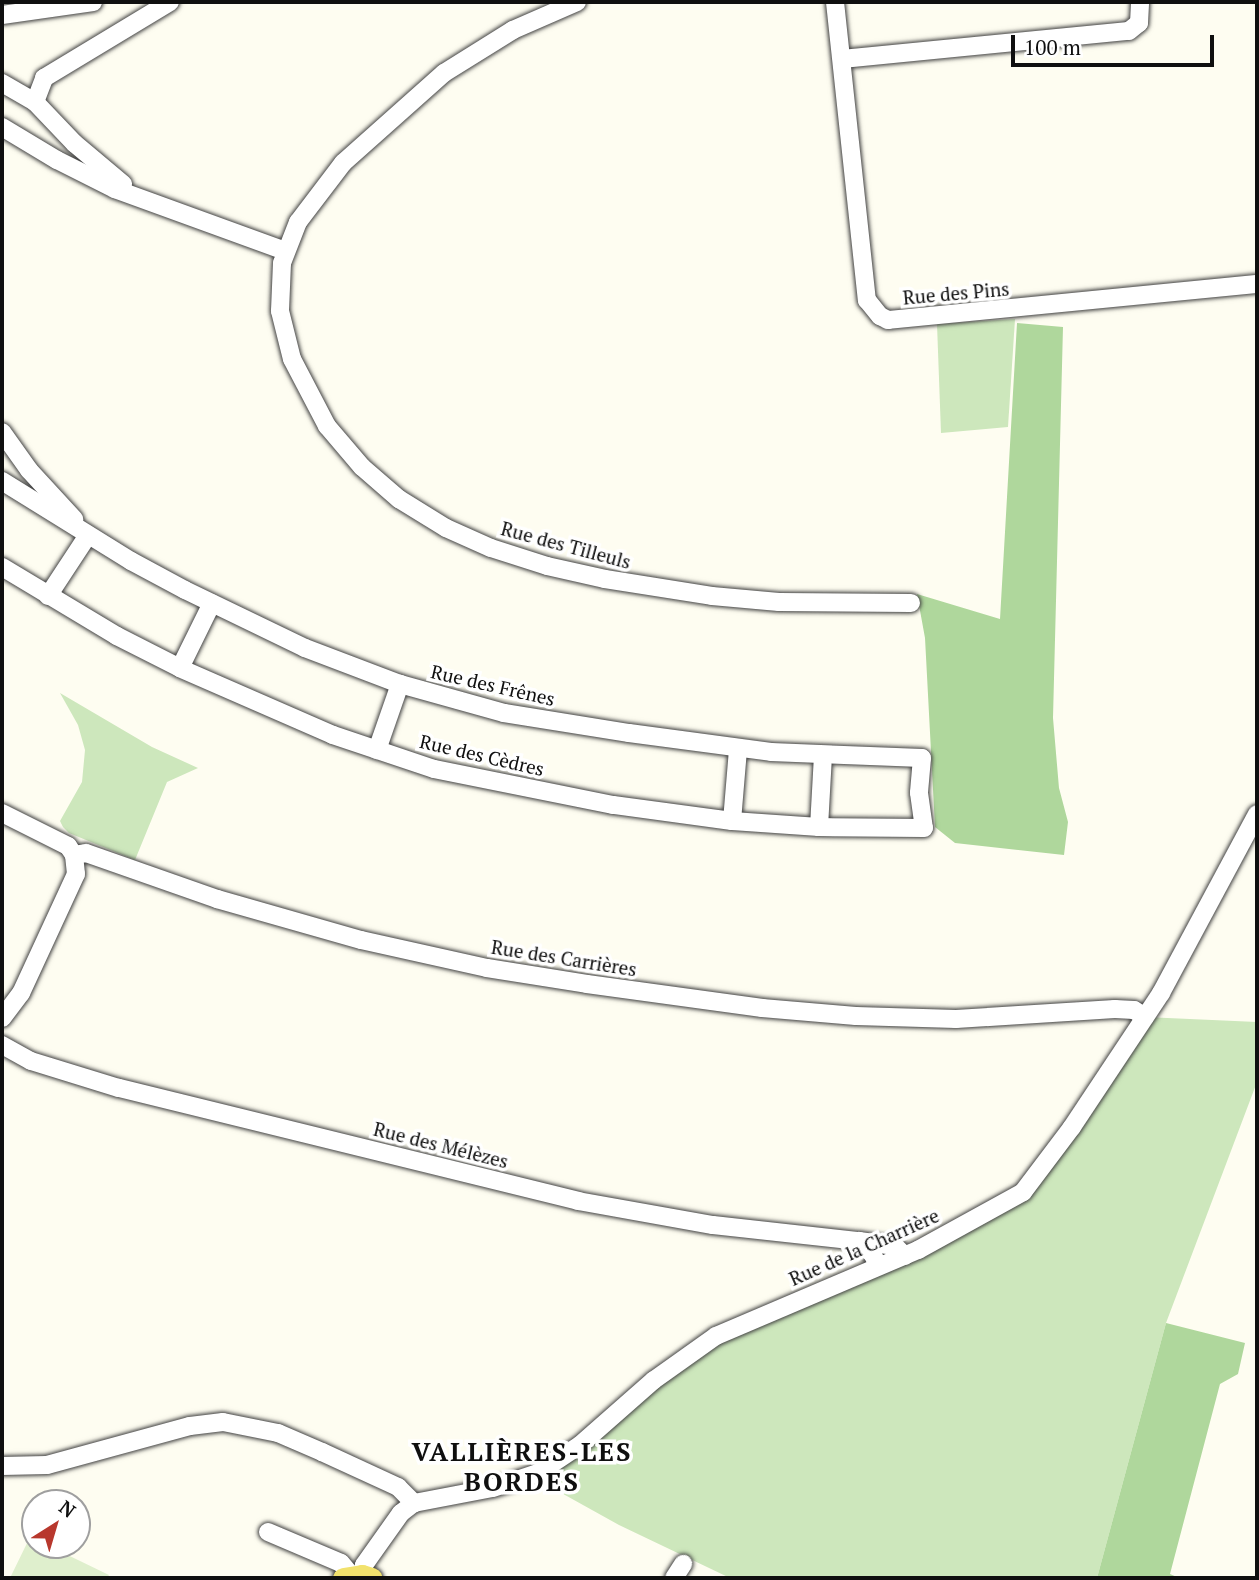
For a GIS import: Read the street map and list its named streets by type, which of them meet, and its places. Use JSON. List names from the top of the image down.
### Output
{
  "streets": {
    "street": [
      "Rue des Pins",
      "Rue des Tilleuls",
      "Rue des Frênes",
      "Rue des Cèdres",
      "Rue des Carrières",
      "Rue des Mélèzes",
      "Rue de la Charrière"
    ]
  },
  "crossings": [
    ["Rue des Frênes", "Rue des Cèdres"],
    ["Rue des Carrières", "Rue de la Charrière"],
    ["Rue des Mélèzes", "Rue de la Charrière"]
  ],
  "districts": ["VALLIÈRES-LES BORDES"],
  "scale_bar": "100 m",
  "north": "top right"
}
